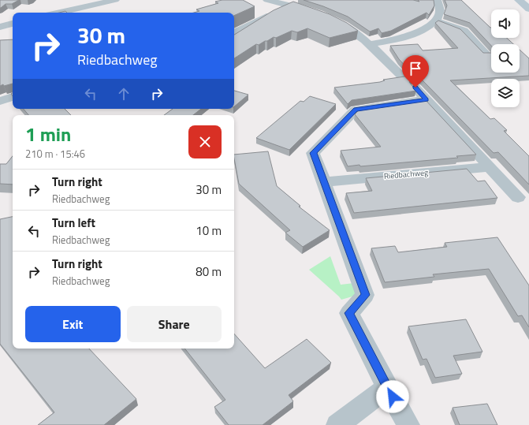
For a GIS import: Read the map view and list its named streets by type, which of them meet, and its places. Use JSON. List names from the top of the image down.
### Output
{
  "streets": {
    "street": ["Riedbachweg"]
  },
  "page": {
    "turn": ["30 m", "Riedbachweg"],
    "heading": ["1 min", "210 m · 15:46"],
    "list": [
      {
        "name": "Turn right",
        "note": "Riedbachweg",
        "value": "30 m"
      },
      {
        "name": "Turn left",
        "note": "Riedbachweg",
        "value": "10 m"
      },
      {
        "name": "Turn right",
        "note": "Riedbachweg",
        "value": "80 m"
      }
    ],
    "buttons": ["Exit", "Share"]
  }
}
